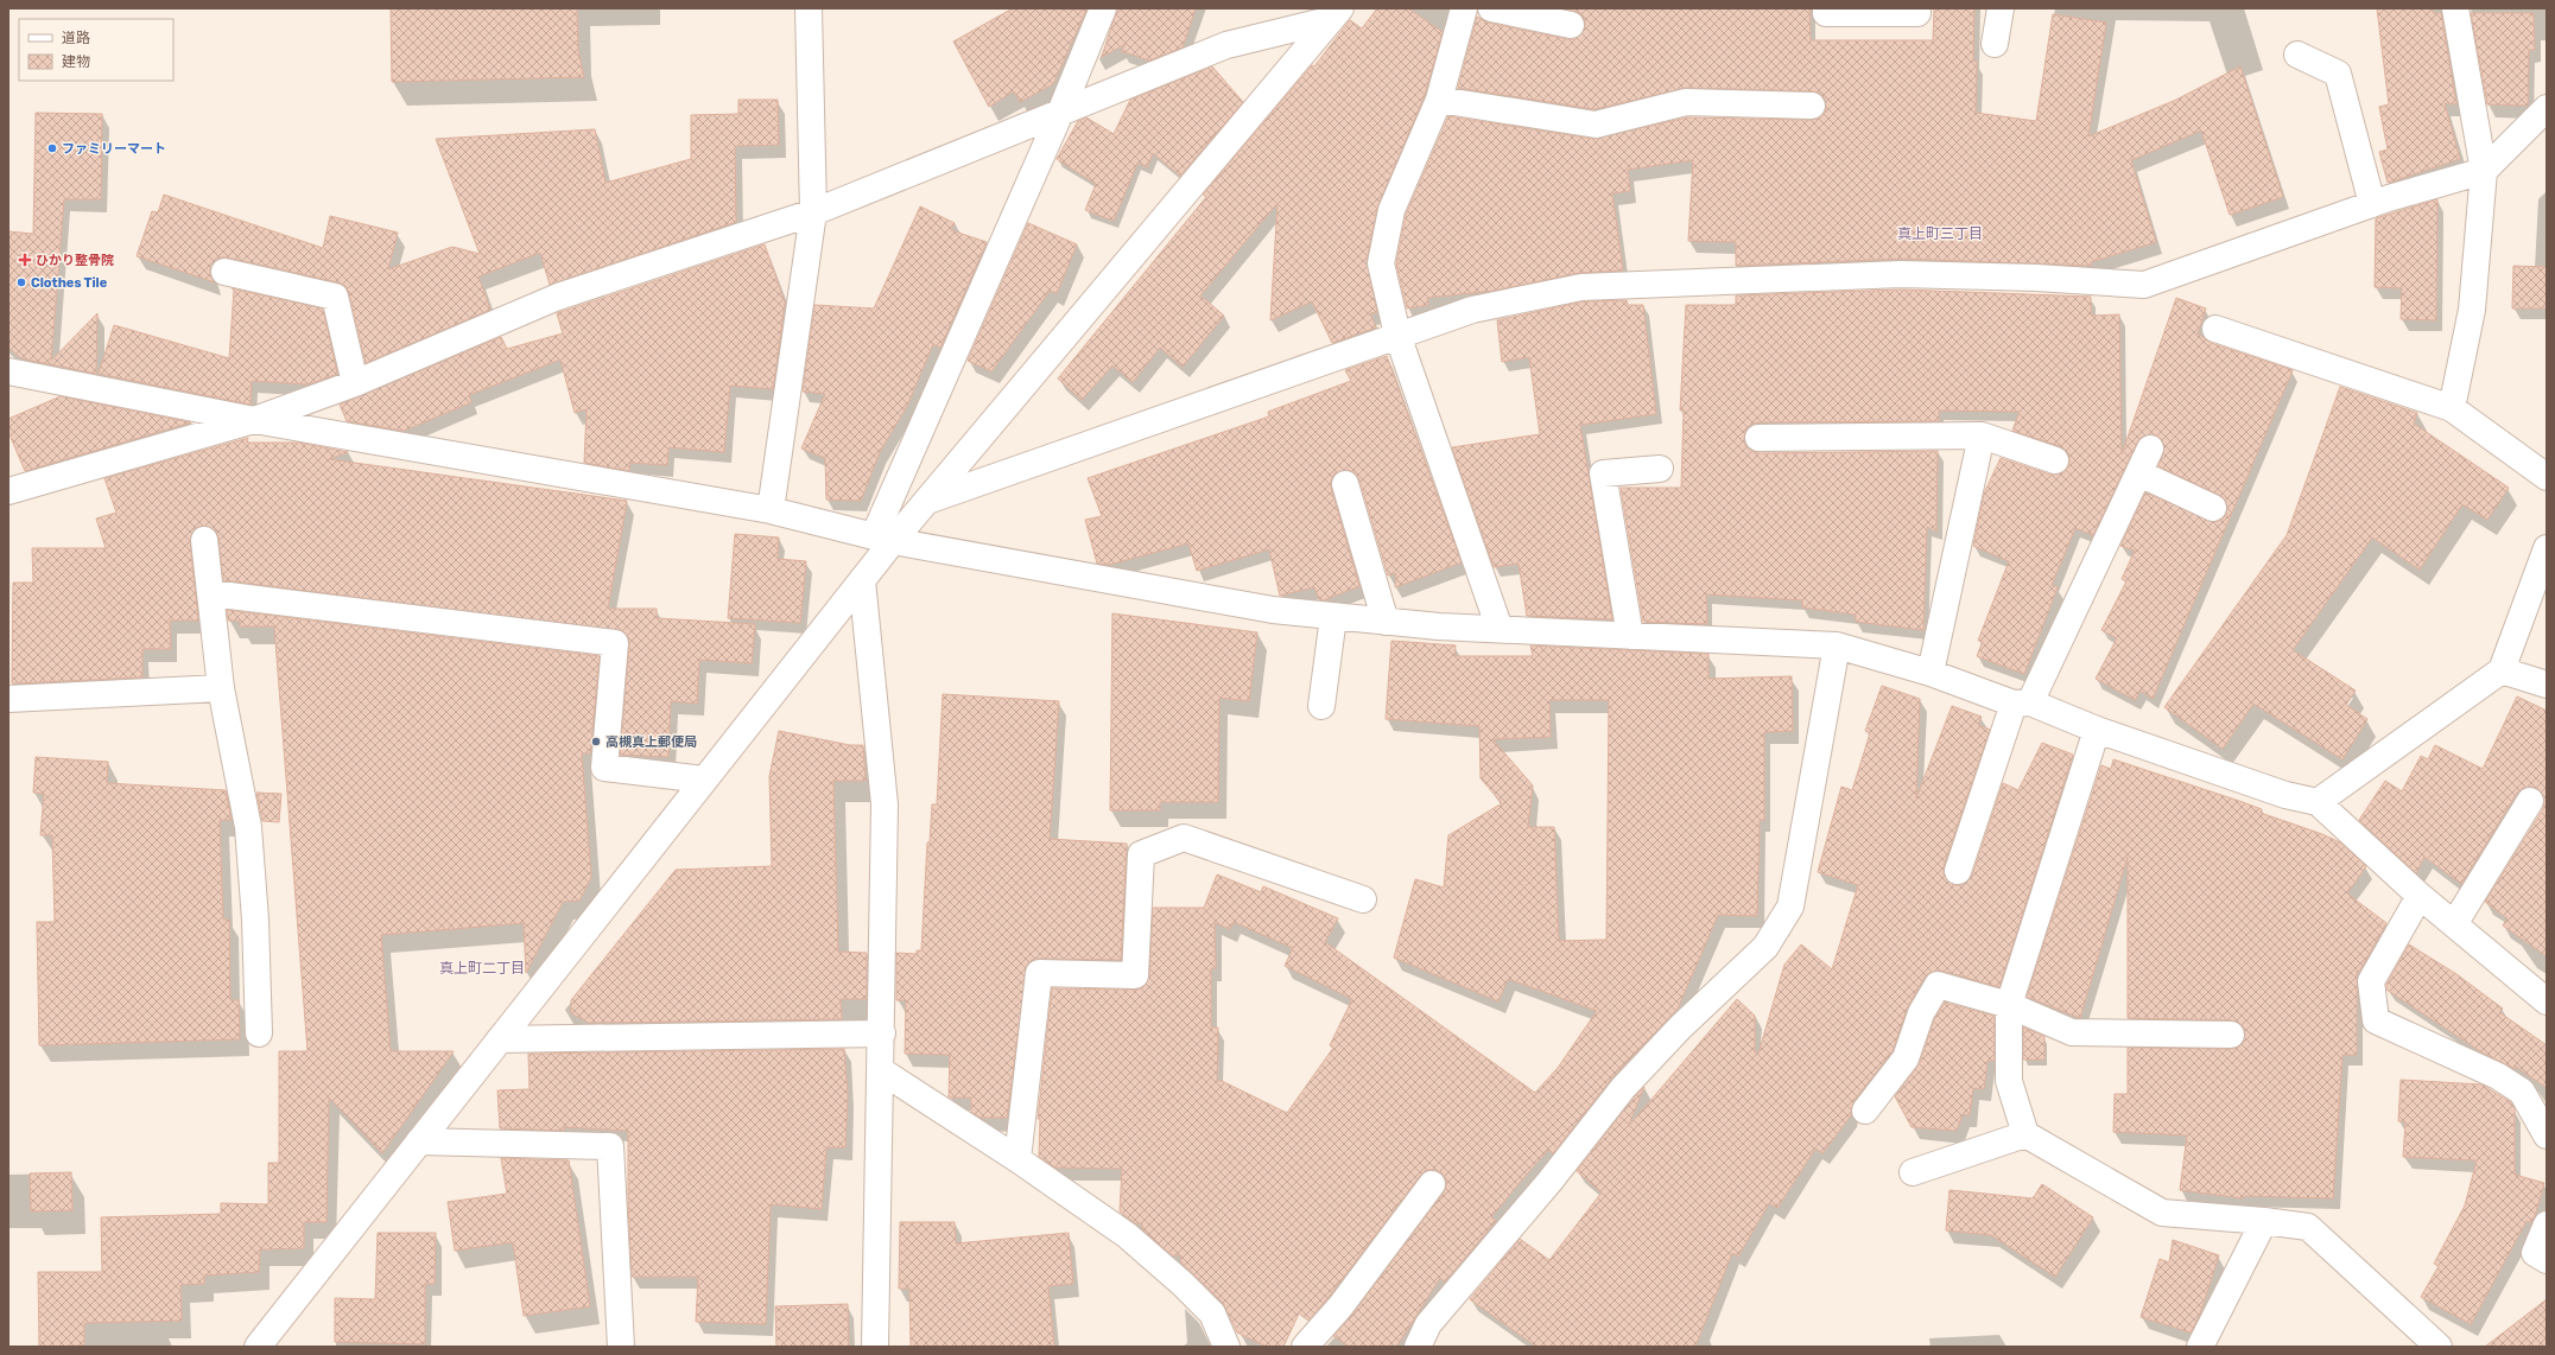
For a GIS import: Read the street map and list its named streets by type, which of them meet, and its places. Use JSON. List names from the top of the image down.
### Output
{
  "districts": ["真上町三丁目", "真上町二丁目"],
  "places": {
    "other": ["ファミリーマート", "Clothes Tile", "高槻真上郵便局"],
    "health": ["ひかり整骨院"]
  },
  "legend": ["道路", "建物"]
}
